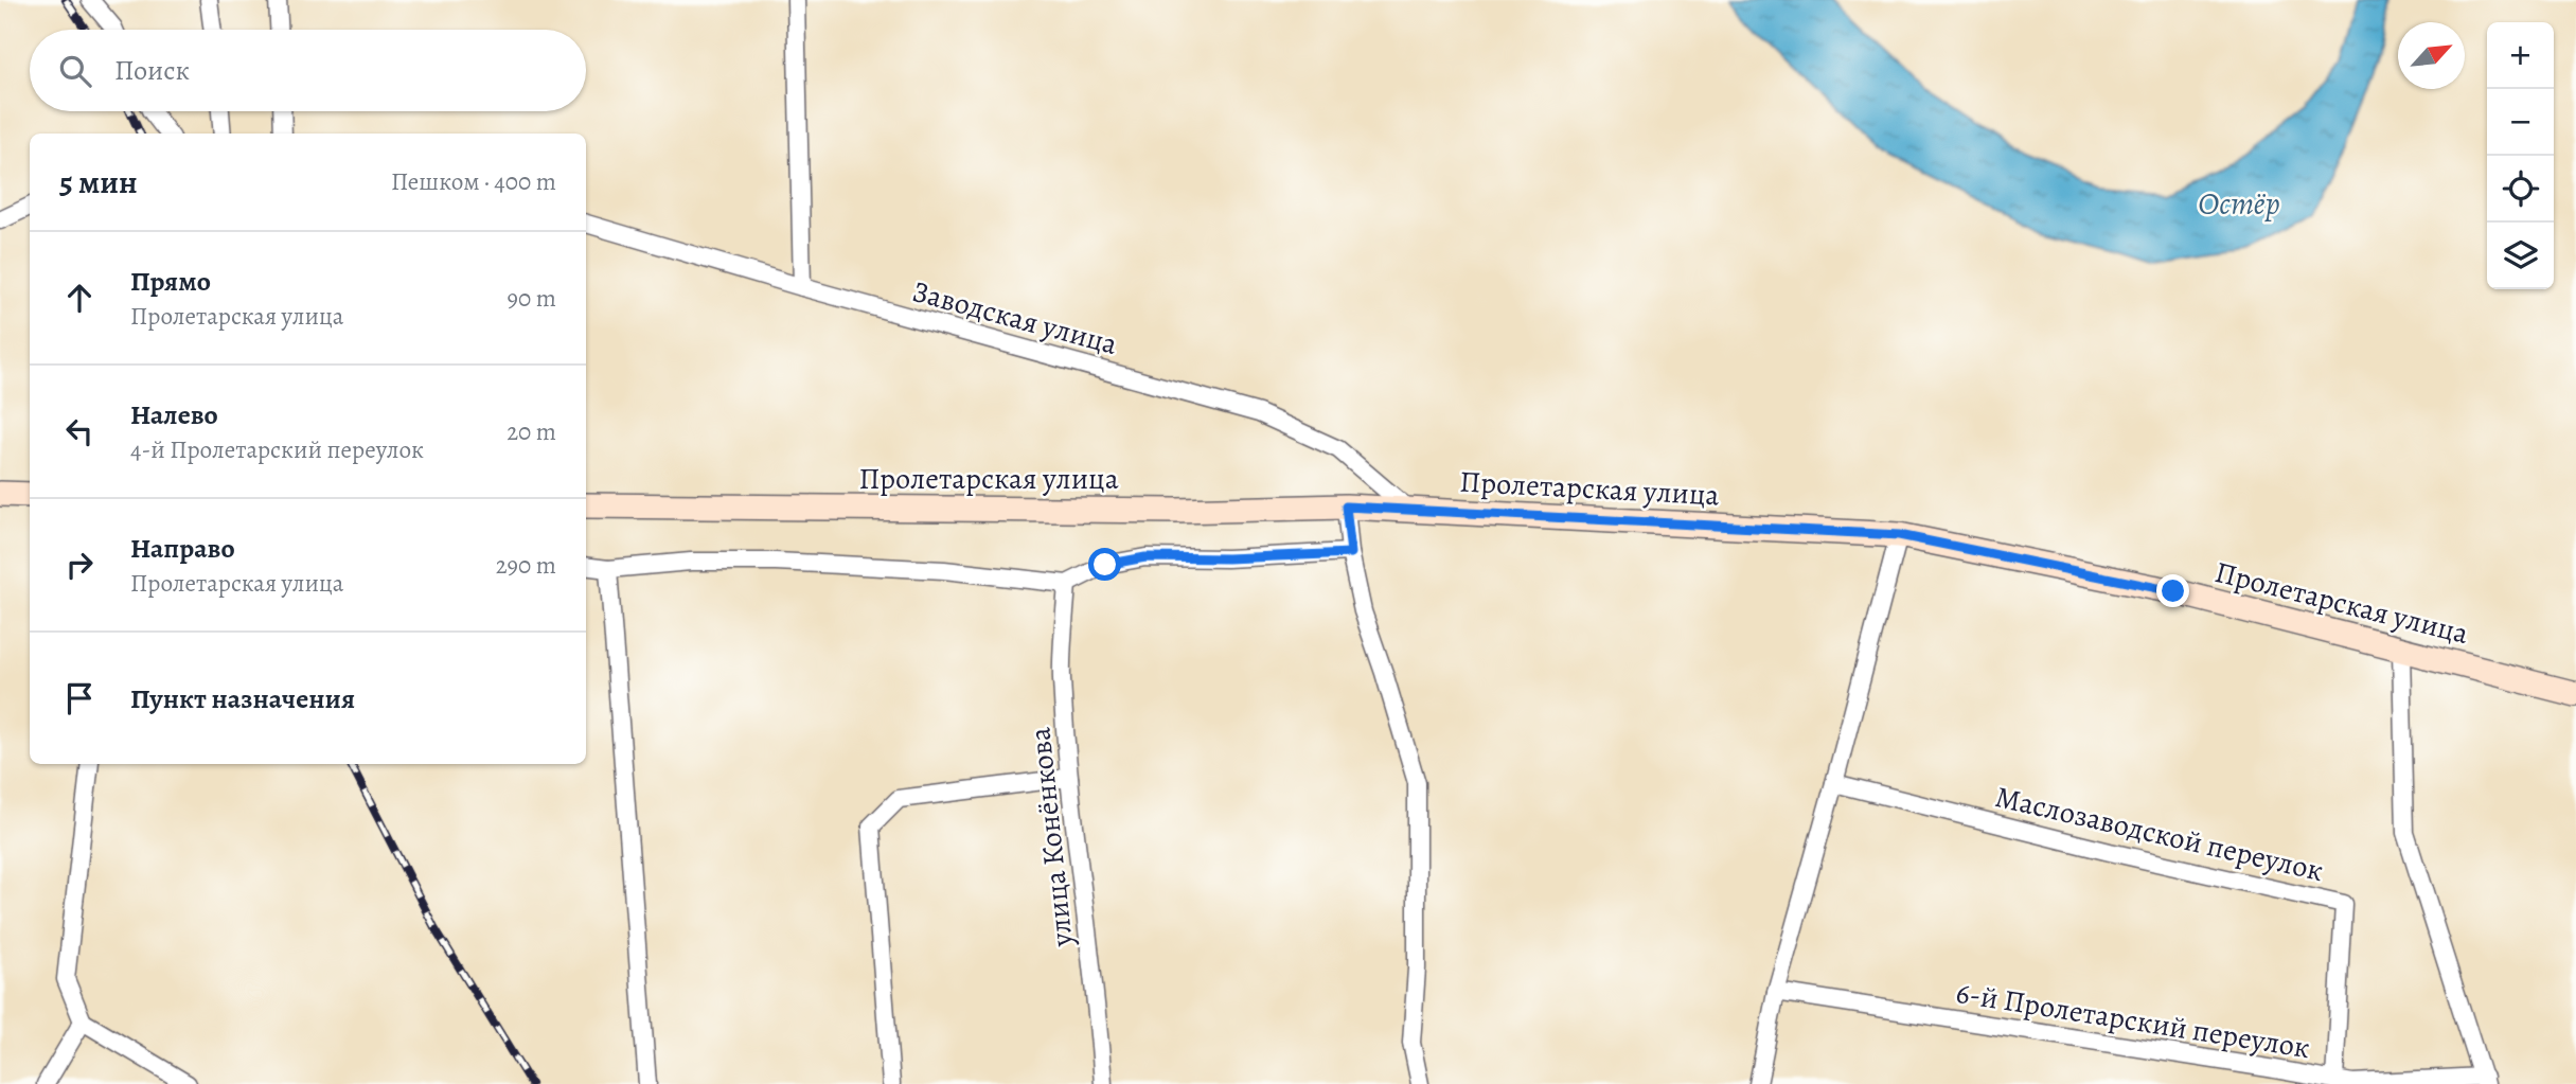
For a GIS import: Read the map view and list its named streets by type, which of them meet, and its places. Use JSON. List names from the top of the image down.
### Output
{
  "streets": {
    "main road": ["Пролетарская улица"],
    "street": [
      "Заводская улица",
      "Маслозаводской переулок",
      "улица Конёнкова",
      "6-й Пролетарский переулок"
    ]
  },
  "crossings": [
    ["Заводская улица", "Пролетарская улица"],
    ["Маслозаводской переулок", "6-й Пролетарский переулок"]
  ],
  "water": ["Остёр"],
  "north": "top right",
  "page": {
    "map_buttons": ["+", "−"],
    "search": "Поиск",
    "heading": ["5 мин", "Пешком · 400 m"],
    "list": [
      ["Прямо", "Пролетарская улица", "90 m"],
      ["Налево", "4-й Пролетарский переулок", "20 m"],
      ["Направо", "Пролетарская улица", "290 m"],
      "Пункт назначения"
    ]
  }
}
